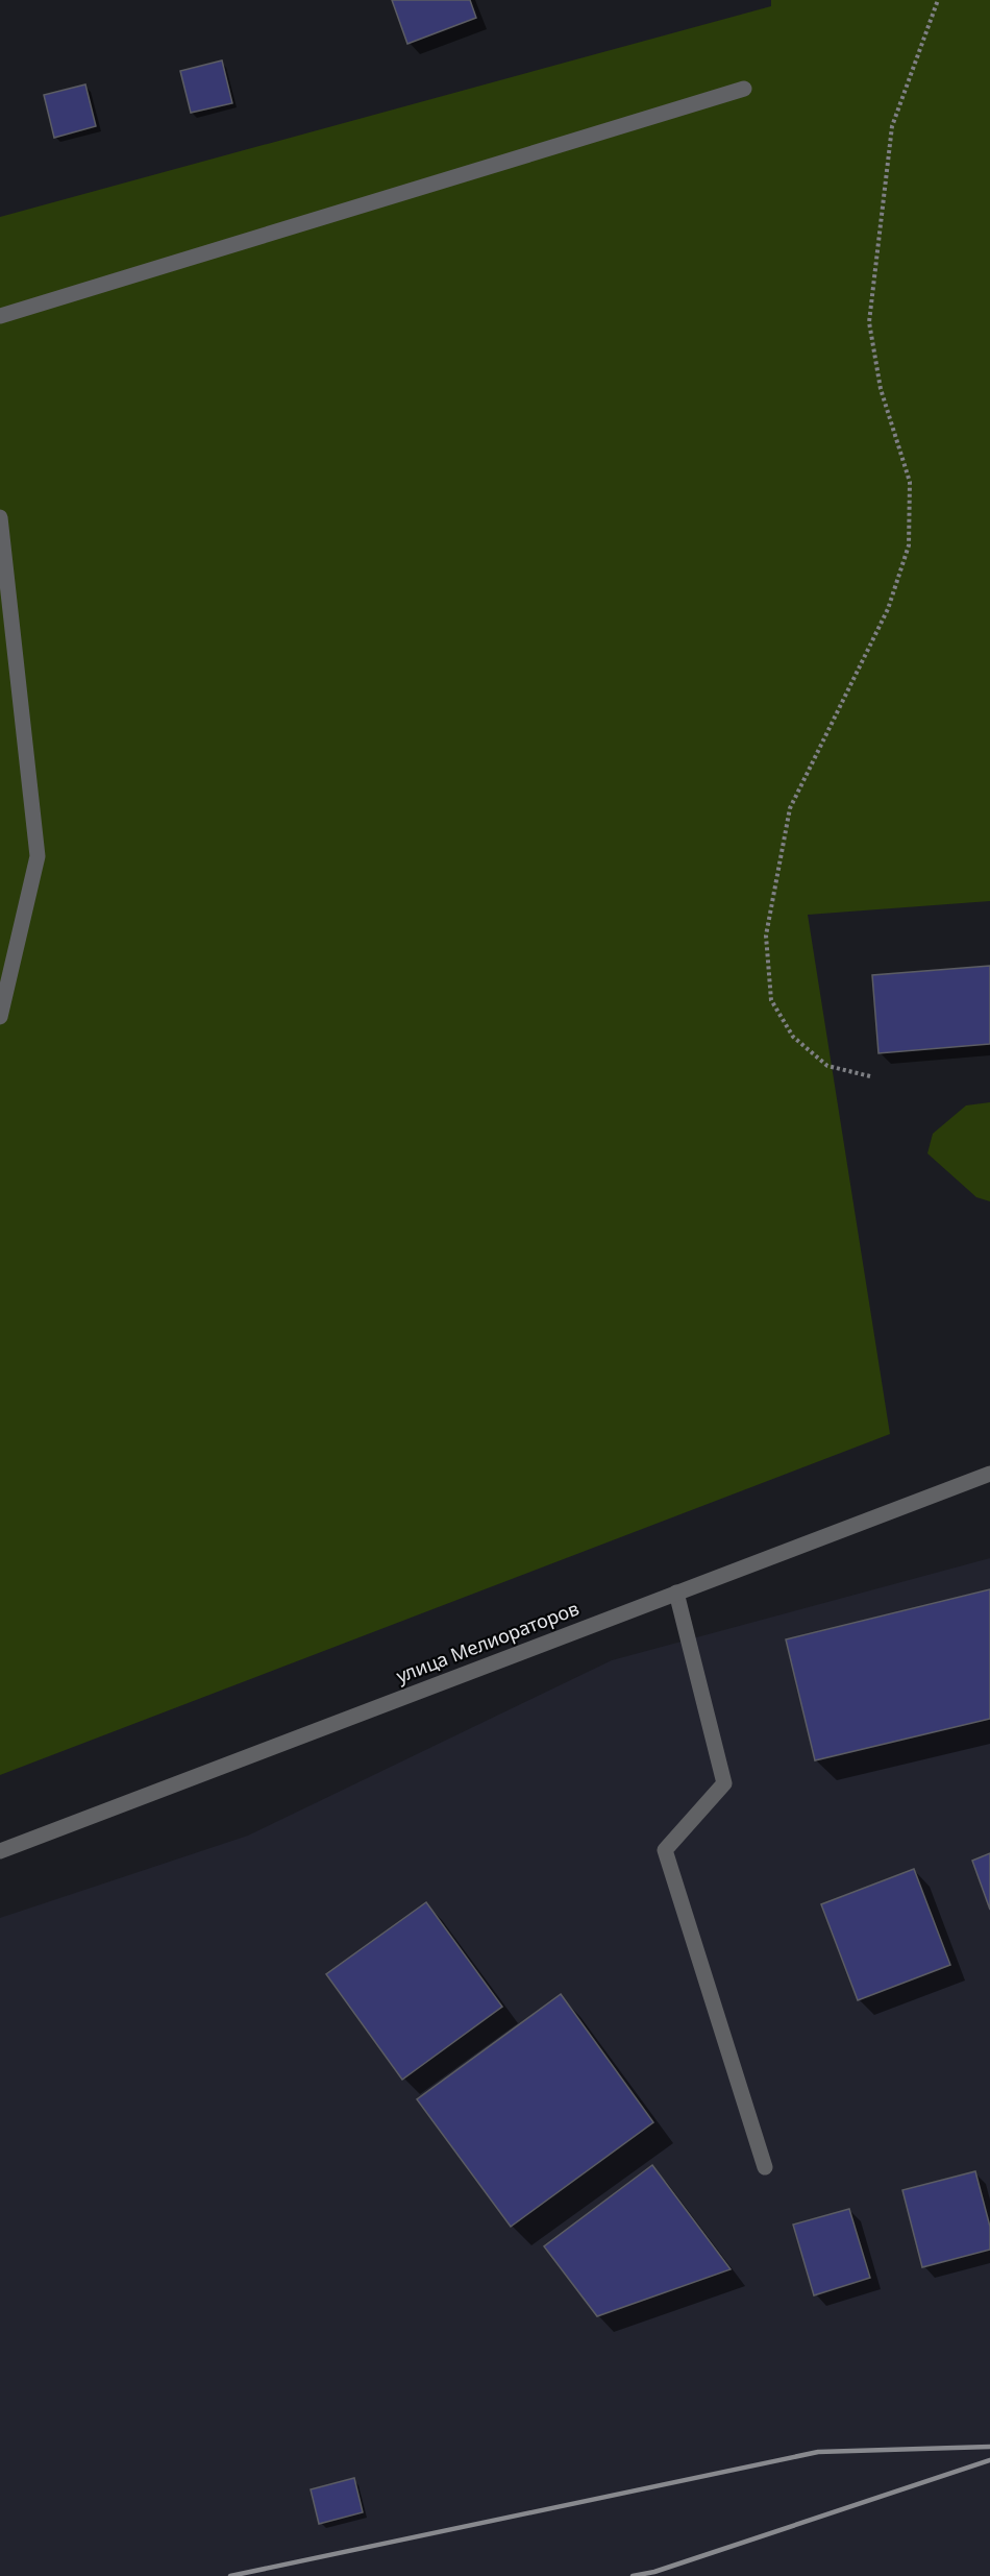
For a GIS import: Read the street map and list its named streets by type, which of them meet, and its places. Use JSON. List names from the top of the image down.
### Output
{
  "streets": {
    "street": ["улица Мелиораторов"]
  }
}
